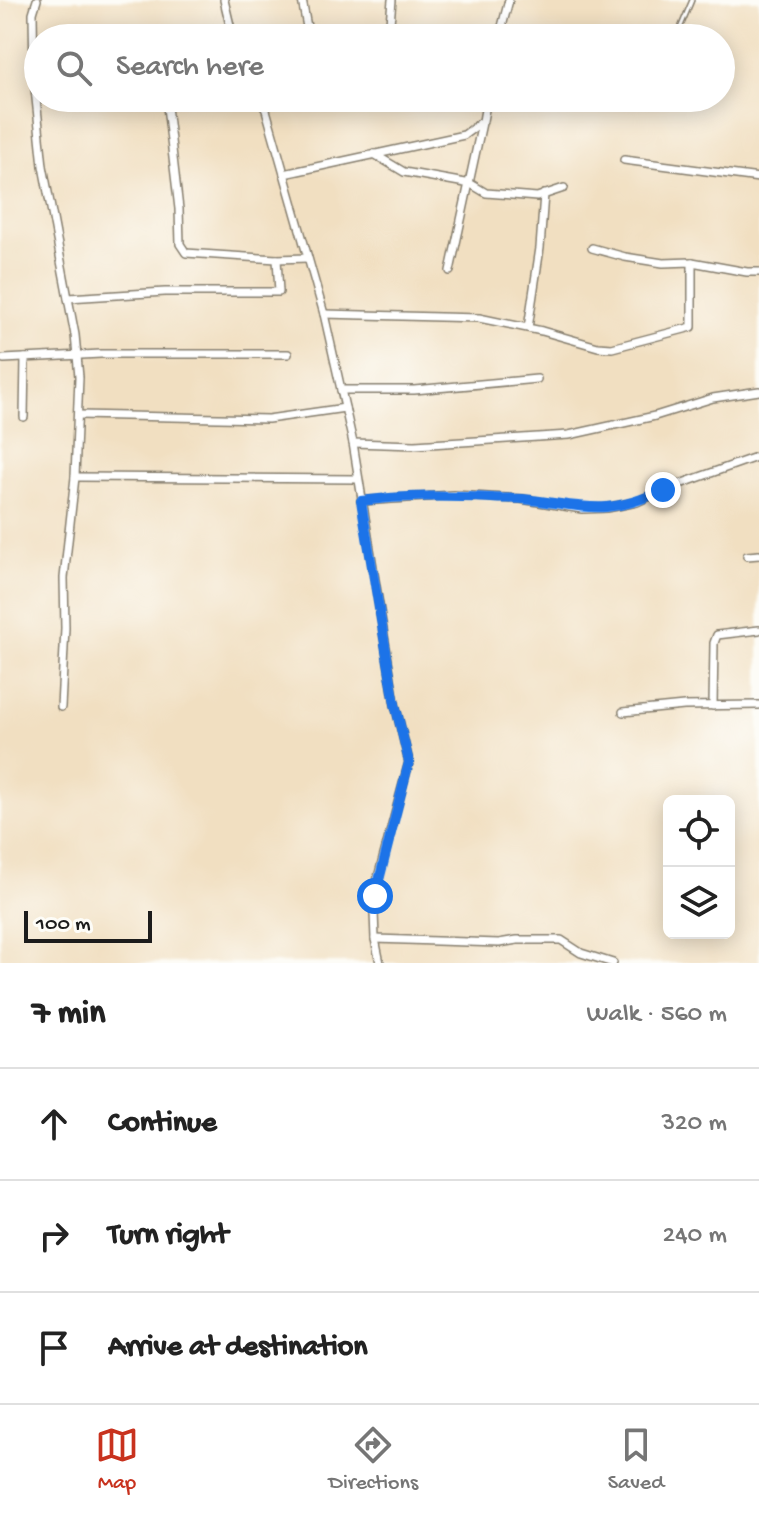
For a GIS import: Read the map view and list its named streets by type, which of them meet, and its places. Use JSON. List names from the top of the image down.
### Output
{
  "scale_bar": "100 m",
  "page": {
    "search": "Search here",
    "scale": "100 m",
    "heading": ["7 min", "Walk · 560 m"],
    "list": [
      ["Continue", "320 m"],
      ["Turn right", "240 m"],
      "Arrive at destination"
    ],
    "nav": ["Map", "Directions", "Saved"]
  }
}
